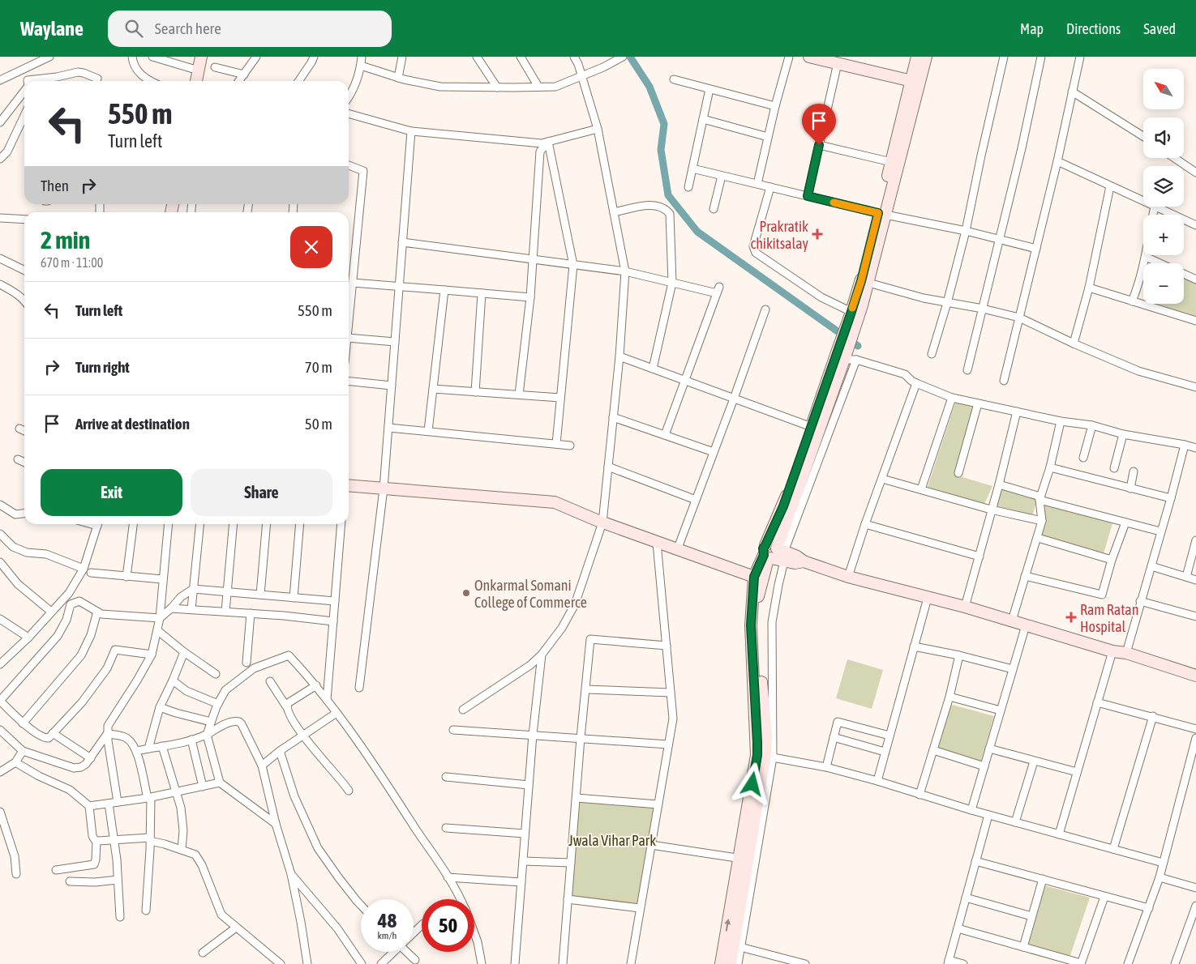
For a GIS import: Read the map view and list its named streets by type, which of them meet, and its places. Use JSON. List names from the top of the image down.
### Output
{
  "parks": ["Jwala Vihar Park"],
  "places": {
    "health": ["Prakratik chikitsalay", "Ram Ratan Hospital"],
    "other": ["Onkarmal Somani College of Commerce"]
  },
  "north": "top left",
  "page": {
    "header": "Waylane",
    "search": "Search here",
    "nav": ["Map", "Directions", "Saved"],
    "map_buttons": ["+", "−"],
    "turn": ["550 m", "Turn left"],
    "then": "Then",
    "heading": ["2 min", "670 m · 11:00"],
    "list": [
      {
        "name": "Turn left",
        "value": "550 m"
      },
      {
        "name": "Turn right",
        "value": "70 m"
      },
      {
        "name": "Arrive at destination",
        "value": "50 m"
      }
    ],
    "buttons": ["Exit", "Share"],
    "speed": "48 km/h",
    "limit": "50"
  }
}
